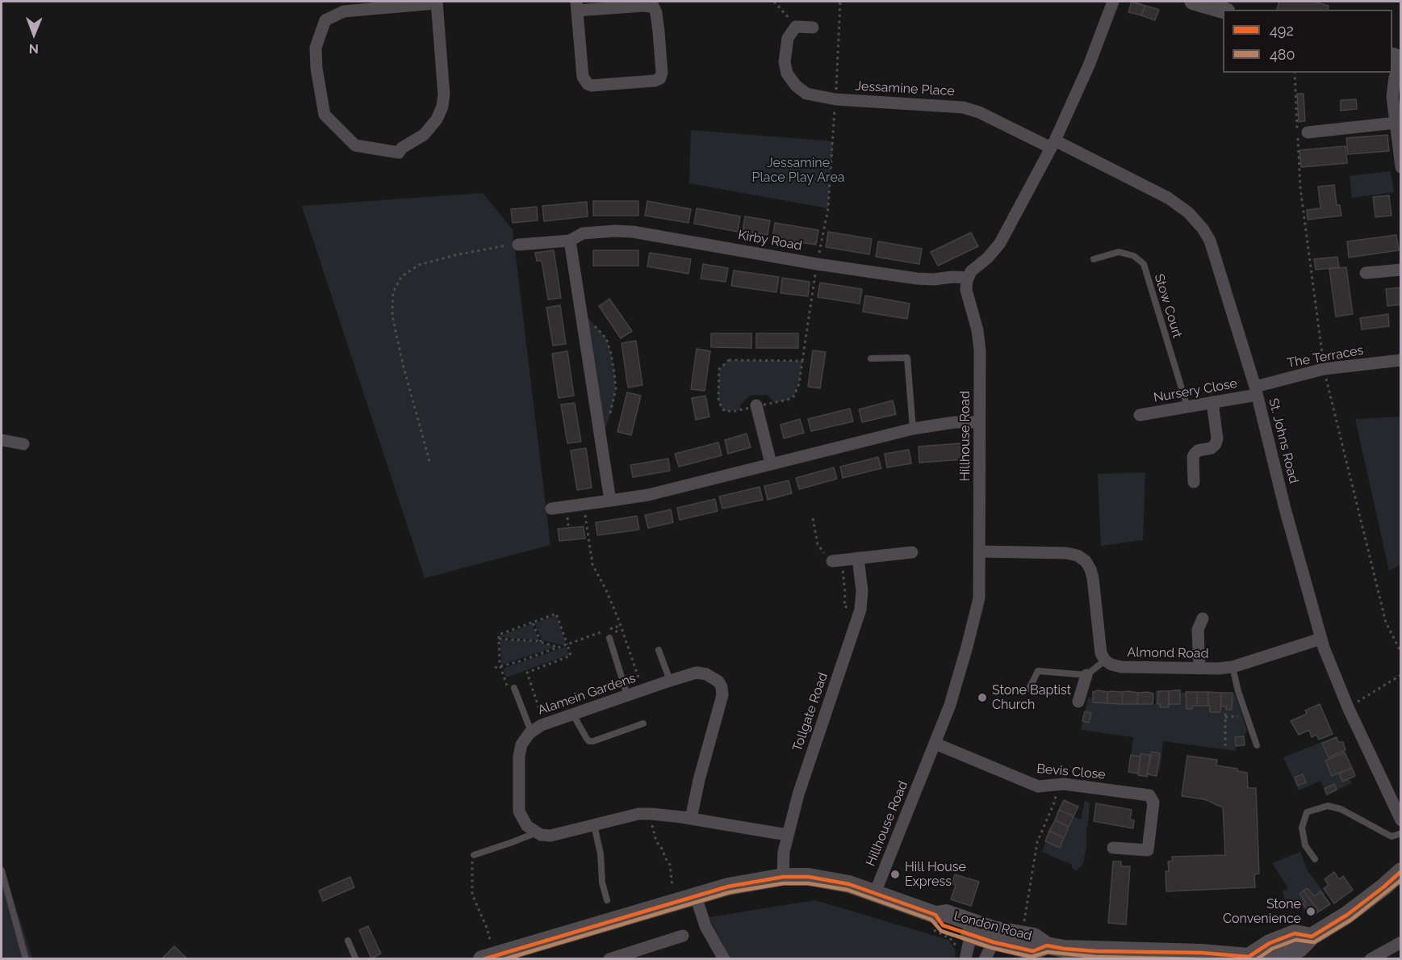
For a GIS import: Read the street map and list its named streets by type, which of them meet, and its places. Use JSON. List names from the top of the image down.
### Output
{
  "streets": {
    "main road": ["London Road"],
    "street": [
      "Jessamine Place",
      "Kirby Road",
      "The Terraces",
      "Nursery Close",
      "Hillhouse Road",
      "St. Johns Road",
      "Almond Road",
      "Alamein Gardens",
      "Tollgate Road",
      "Bevis Close"
    ],
    "lane": ["Stow Court"]
  },
  "crossings": [
    ["Jessamine Place", "St. Johns Road"],
    ["Kirby Road", "Hillhouse Road"],
    ["Stow Court", "Nursery Close"],
    ["The Terraces", "Nursery Close"],
    ["The Terraces", "St. Johns Road"],
    ["Nursery Close", "St. Johns Road"],
    ["Hillhouse Road", "Bevis Close"],
    ["Hillhouse Road", "London Road"],
    ["St. Johns Road", "Almond Road"],
    ["Tollgate Road", "London Road"]
  ],
  "parks": ["Jessamine Place Play Area"],
  "places": ["Stone Baptist Church", "Hill House Express", "Stone Convenience"],
  "lines": ["transit line 492", "transit line 480"],
  "legend": ["492", "480"],
  "north": "bottom"
}
